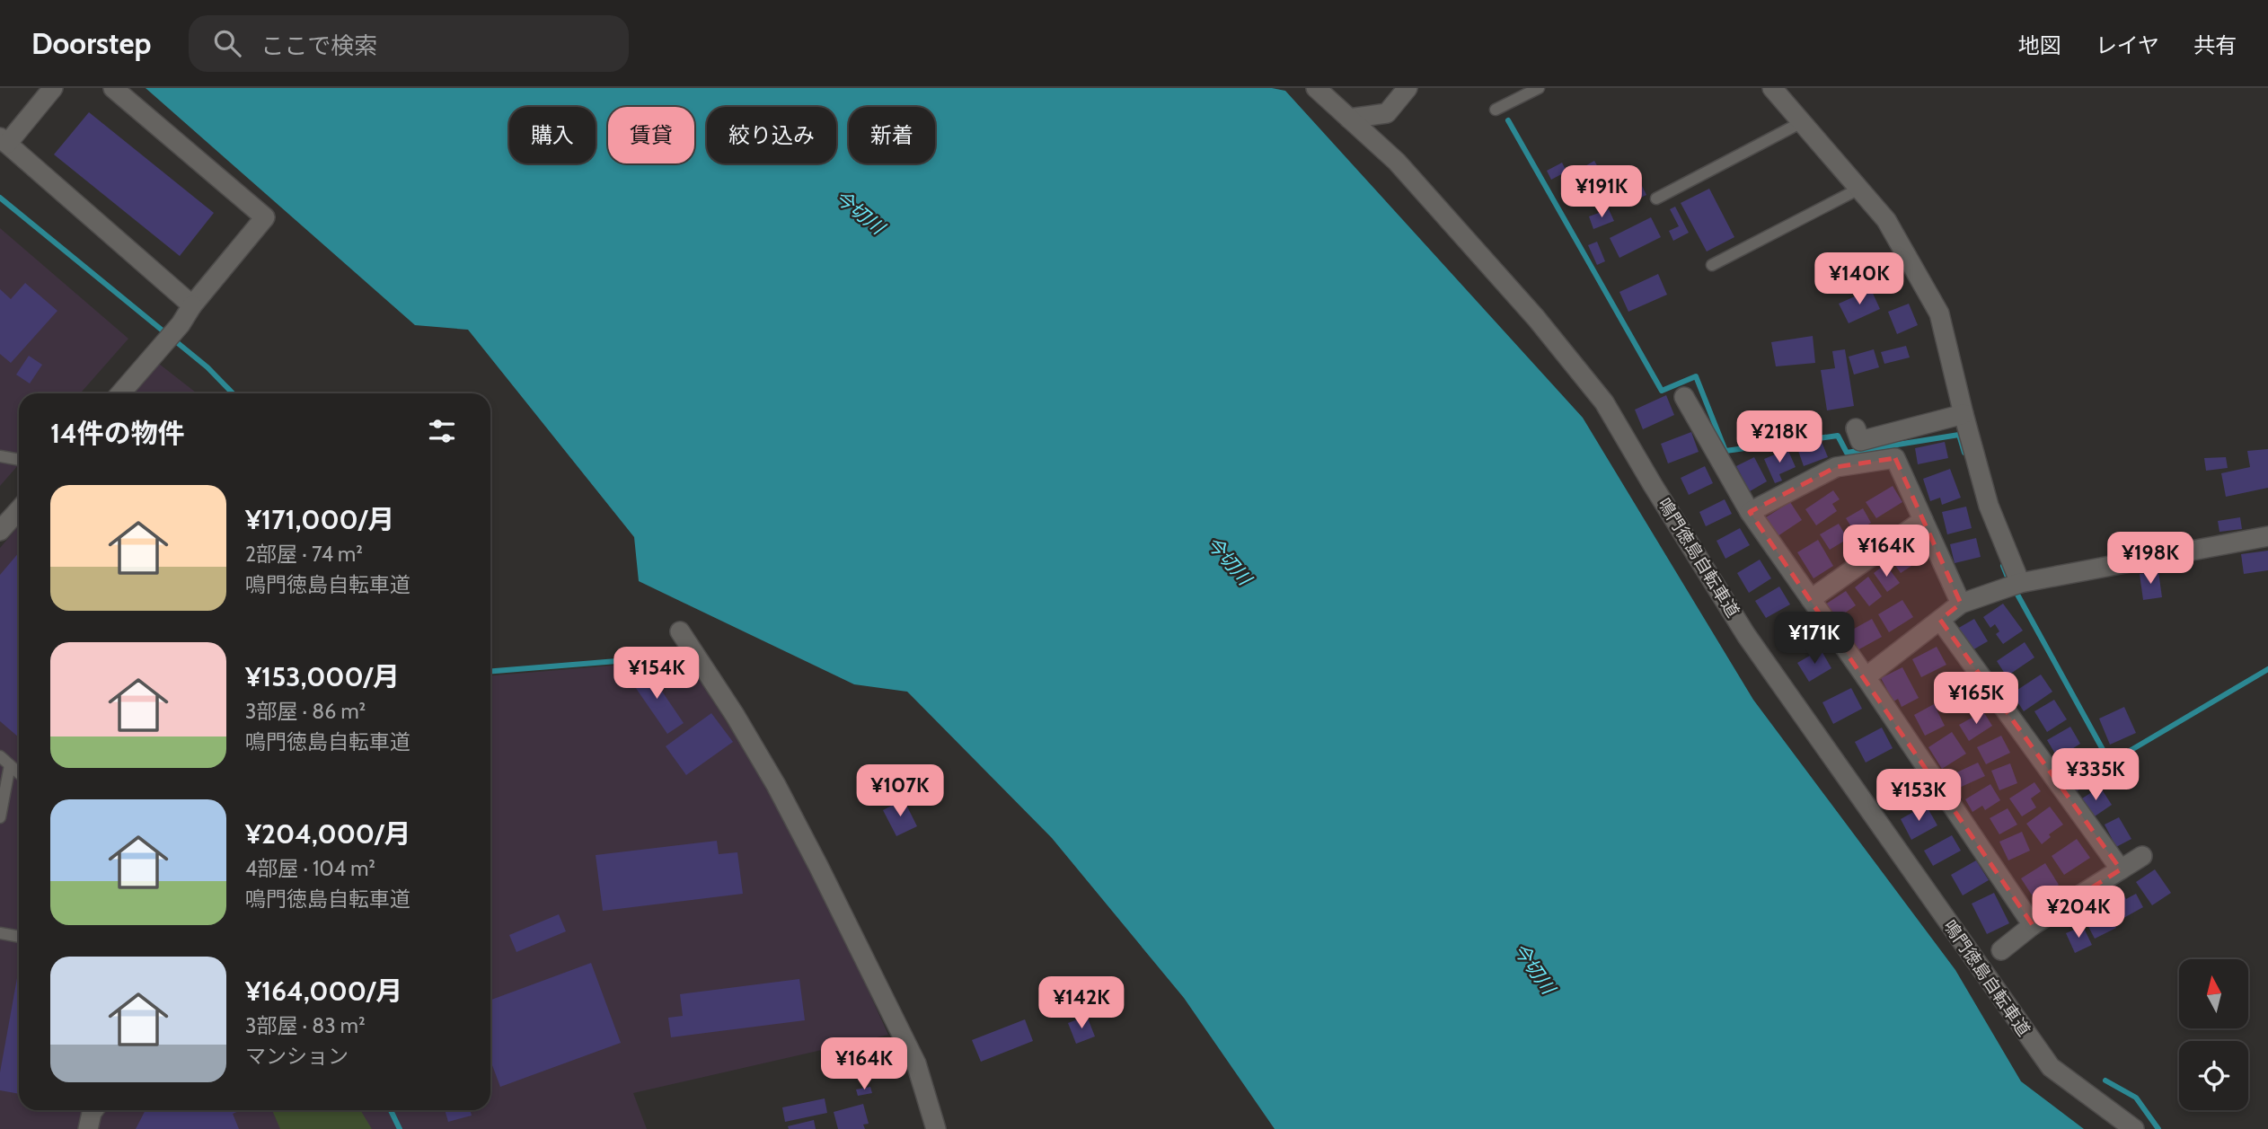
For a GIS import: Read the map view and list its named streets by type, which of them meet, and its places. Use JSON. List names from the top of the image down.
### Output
{
  "streets": {
    "street": ["鳴門徳島自転車道"]
  },
  "water": ["今切川"],
  "north": "top",
  "page": {
    "header": "Doorstep",
    "search": "ここで検索",
    "nav": ["地図", "レイヤ", "共有"],
    "chip": [
      "購入",
      "賃貸",
      "絞り込み",
      "新着"
    ],
    "price": [
      "¥191K",
      "¥140K",
      "¥218K",
      "¥164K",
      "¥198K",
      "¥171K",
      "¥154K",
      "¥165K",
      "¥335K",
      "¥107K",
      "¥153K",
      "¥204K",
      "¥142K",
      "¥164K"
    ],
    "heading": "14件の物件",
    "list": [
      {
        "name": "¥171,000/月",
        "note": "2部屋 · 74 m² · 鳴門徳島自転車道"
      },
      {
        "name": "¥153,000/月",
        "note": "3部屋 · 86 m² · 鳴門徳島自転車道"
      },
      {
        "name": "¥204,000/月",
        "note": "4部屋 · 104 m² · 鳴門徳島自転車道"
      },
      {
        "name": "¥164,000/月",
        "note": "3部屋 · 83 m² · マンション"
      }
    ]
  }
}
